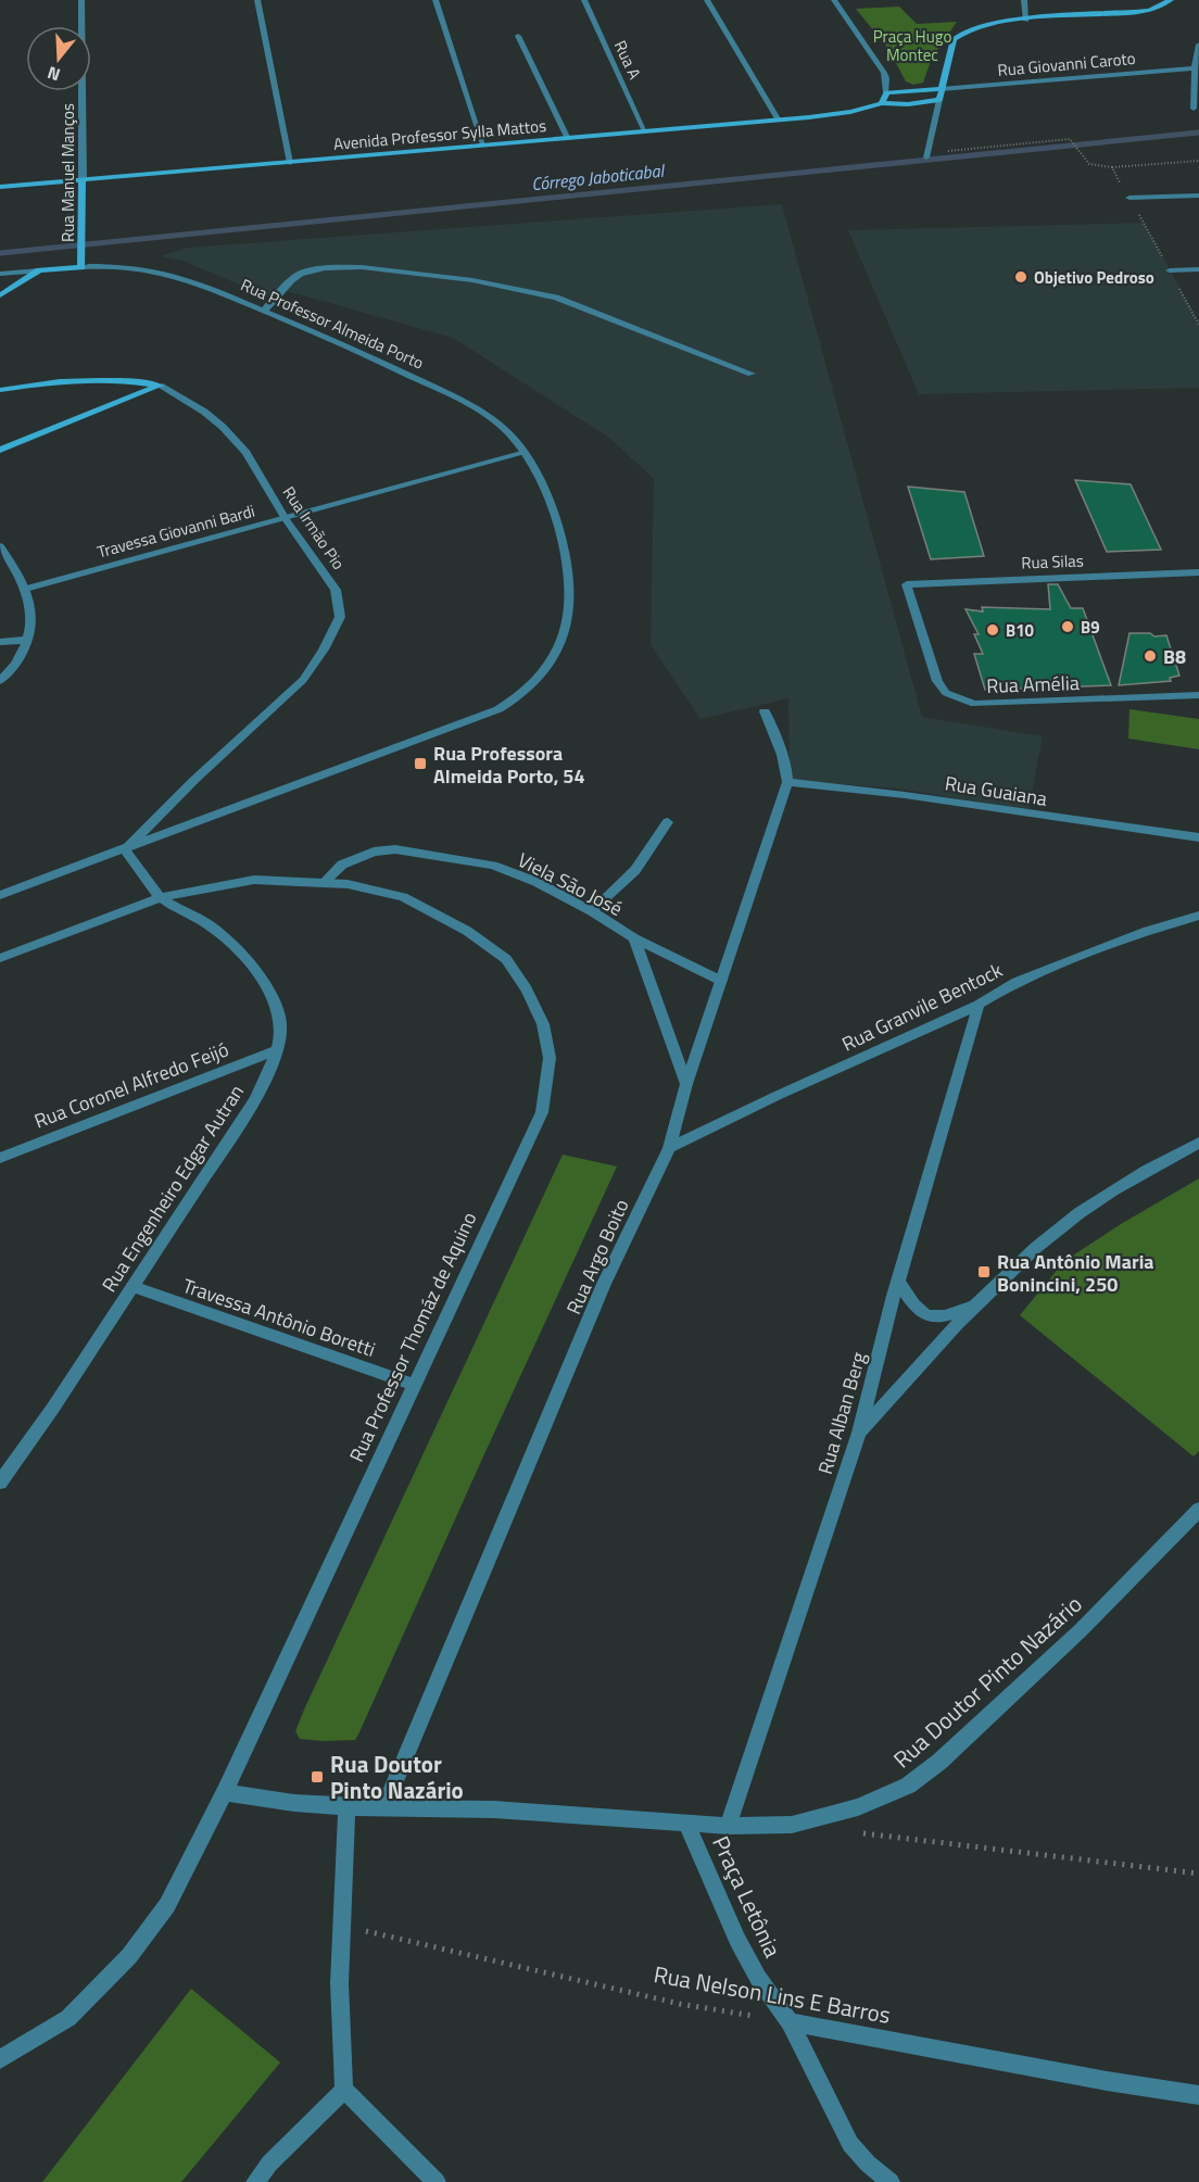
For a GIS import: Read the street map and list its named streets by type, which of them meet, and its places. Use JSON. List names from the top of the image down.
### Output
{
  "streets": {
    "street": [
      "Rua A",
      "Rua Giovanni Caroto",
      "Avenida Professor Sylla Mattos",
      "Rua Manuel Manços",
      "Rua Professor Almeida Porto",
      "Rua Irmão Pio",
      "Travessa Giovanni Bardi",
      "Rua Silas",
      "Rua Amélia",
      "Rua Guaiana",
      "Viela São José",
      "Rua Granvile Bentock",
      "Rua Coronel Alfredo Feijó",
      "Rua Engenheiro Edgar Autran",
      "Rua Argo Boito",
      "Travessa Antônio Boretti",
      "Rua Professor Thomáz de Aquino",
      "Rua Alban Berg",
      "Rua Doutor Pinto Nazário",
      "Praça Letônia",
      "Rua Nelson Lins E Barros"
    ]
  },
  "crossings": [
    ["Rua A", "Avenida Professor Sylla Mattos"],
    ["Avenida Professor Sylla Mattos", "Rua Manuel Manços"],
    ["Rua Manuel Manços", "Rua Professor Almeida Porto"],
    ["Rua Professor Almeida Porto", "Rua Irmão Pio"],
    ["Rua Professor Almeida Porto", "Travessa Giovanni Bardi"],
    ["Rua Irmão Pio", "Travessa Giovanni Bardi"],
    ["Rua Silas", "Rua Amélia"],
    ["Rua Guaiana", "Rua Argo Boito"],
    ["Viela São José", "Rua Argo Boito"],
    ["Viela São José", "Rua Professor Thomáz de Aquino"],
    ["Rua Granvile Bentock", "Rua Argo Boito"],
    ["Rua Granvile Bentock", "Rua Alban Berg"],
    ["Rua Coronel Alfredo Feijó", "Rua Engenheiro Edgar Autran"],
    ["Rua Engenheiro Edgar Autran", "Travessa Antônio Boretti"],
    ["Rua Engenheiro Edgar Autran", "Rua Professor Thomáz de Aquino"],
    ["Rua Argo Boito", "Rua Doutor Pinto Nazário"],
    ["Travessa Antônio Boretti", "Rua Professor Thomáz de Aquino"],
    ["Rua Professor Thomáz de Aquino", "Rua Doutor Pinto Nazário"],
    ["Rua Alban Berg", "Rua Doutor Pinto Nazário"],
    ["Rua Doutor Pinto Nazário", "Praça Letônia"],
    ["Praça Letônia", "Rua Nelson Lins E Barros"]
  ],
  "water": ["Córrego Jaboticabal"],
  "parks": ["Praça Hugo Montec"],
  "places": {
    "other": [
      "Objetivo Pedroso",
      "B9",
      "B10",
      "B8"
    ],
    "transit": ["Rua Professora Almeida Porto, 54", "Rua Antônio Maria Bonincini, 250", "Rua Doutor Pinto Nazário"]
  },
  "north": "bottom"
}
